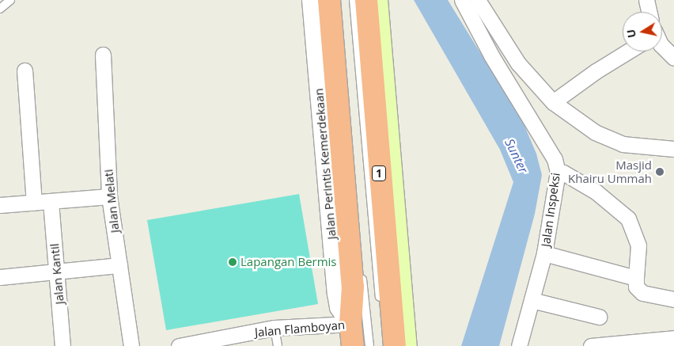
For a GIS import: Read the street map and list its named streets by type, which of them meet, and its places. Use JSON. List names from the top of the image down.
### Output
{
  "streets": {
    "highway": ["Jalan Perintis Kemerdekaan", "1"],
    "street": [
      "Jalan Melati",
      "Jalan Inspeksi",
      "Jalan Kantil",
      "Jalan Flamboyan"
    ]
  },
  "crossings": [
    ["Jalan Perintis Kemerdekaan", "Jalan Flamboyan"]
  ],
  "water": ["Sunter"],
  "places": ["Masjid Khairu Ummah", "Lapangan Bermis"],
  "north": "left"
}
